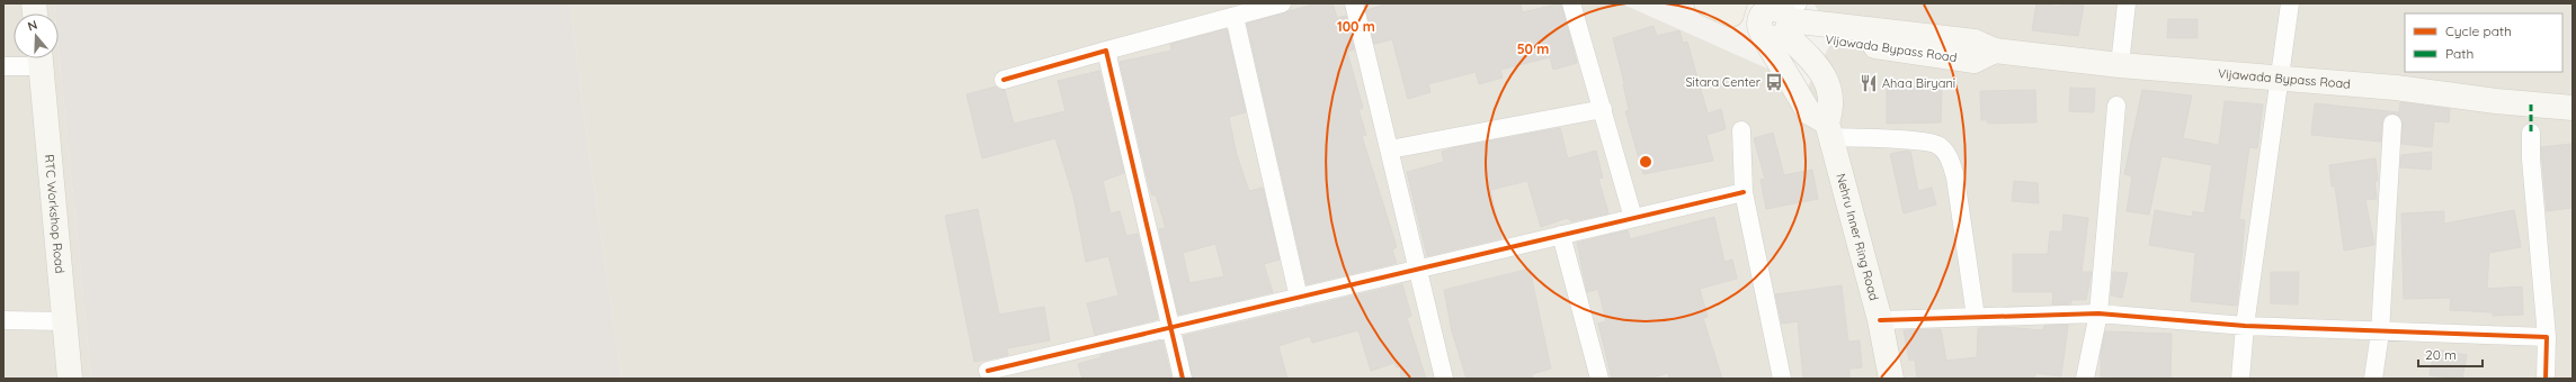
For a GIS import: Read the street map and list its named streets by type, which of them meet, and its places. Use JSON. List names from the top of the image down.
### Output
{
  "streets": {
    "main road": ["Vijawada Bypass Road", "RTC Workshop Road", "Nehru Inner Ring Road"]
  },
  "places": {
    "bus stop": ["Sitara Center"],
    "restaurant": ["Ahaa Biryani"]
  },
  "legend": ["Cycle path", "Path"],
  "scale_bar": "20 m",
  "north": "top",
  "rings": ["100 m", "50 m"]
}
